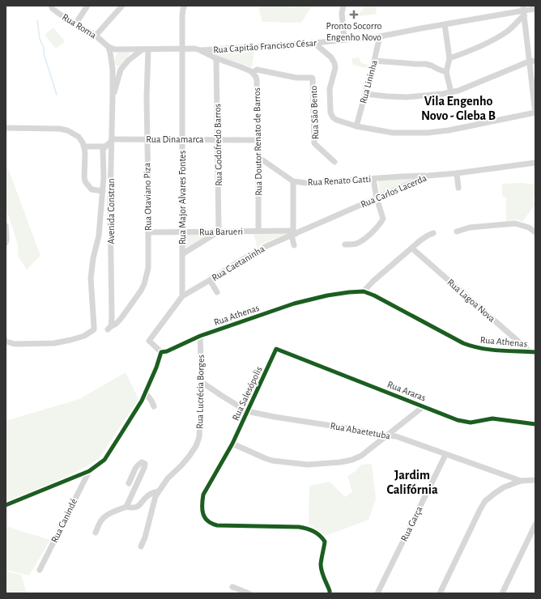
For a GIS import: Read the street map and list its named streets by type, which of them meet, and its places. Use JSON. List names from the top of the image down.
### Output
{
  "streets": {
    "street": [
      "Rua Roma",
      "Rua Capitão Francisco César",
      "Rua Lininha",
      "Rua São Bento",
      "Rua Dinamarca",
      "Rua Doutor Renato de Barros",
      "Rua Godofredo Barros",
      "Rua Renato Gatti",
      "Rua Carlos Lacerda",
      "Rua Otaviano Piza",
      "Rua Major Alvares Fontes",
      "Avenida Constran",
      "Rua Barueri",
      "Rua Caetaninha",
      "Rua Lagoa Nova",
      "Rua Athenas",
      "Rua Araras",
      "Rua Lucrécia Borges",
      "Rua Salesópolis",
      "Rua Abaetetuba",
      "Rua Canindé",
      "Rua Garça"
    ]
  },
  "crossings": [
    ["Rua Roma", "Rua Capitão Francisco César"],
    ["Rua Roma", "Avenida Constran"],
    ["Rua Capitão Francisco César", "Rua Lininha"],
    ["Rua Capitão Francisco César", "Rua Otaviano Piza"],
    ["Rua Capitão Francisco César", "Rua Major Alvares Fontes"],
    ["Rua Capitão Francisco César", "Avenida Constran"],
    ["Rua São Bento", "Rua Doutor Renato de Barros"],
    ["Rua Dinamarca", "Rua Doutor Renato de Barros"],
    ["Rua Dinamarca", "Rua Godofredo Barros"],
    ["Rua Dinamarca", "Rua Otaviano Piza"],
    ["Rua Dinamarca", "Rua Major Alvares Fontes"],
    ["Rua Dinamarca", "Avenida Constran"],
    ["Rua Doutor Renato de Barros", "Rua Renato Gatti"],
    ["Rua Doutor Renato de Barros", "Rua Barueri"],
    ["Rua Godofredo Barros", "Rua Barueri"],
    ["Rua Renato Gatti", "Rua Carlos Lacerda"],
    ["Rua Carlos Lacerda", "Rua Barueri"],
    ["Rua Carlos Lacerda", "Rua Caetaninha"],
    ["Rua Otaviano Piza", "Avenida Constran"],
    ["Rua Otaviano Piza", "Rua Barueri"],
    ["Rua Major Alvares Fontes", "Rua Barueri"],
    ["Rua Major Alvares Fontes", "Rua Caetaninha"],
    ["Rua Barueri", "Rua Caetaninha"],
    ["Rua Lagoa Nova", "Rua Athenas"],
    ["Rua Athenas", "Rua Lucrécia Borges"],
    ["Rua Araras", "Rua Salesópolis"],
    ["Rua Lucrécia Borges", "Rua Abaetetuba"],
    ["Rua Salesópolis", "Rua Abaetetuba"],
    ["Rua Abaetetuba", "Rua Garça"]
  ],
  "districts": ["Vila Engenho Novo - Gleba B", "Jardim Califórnia"],
  "places": {
    "health": ["Pronto Socorro Engenho Novo"]
  }
}
